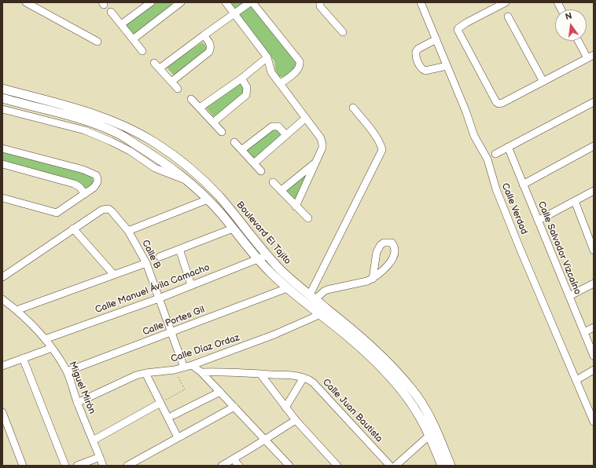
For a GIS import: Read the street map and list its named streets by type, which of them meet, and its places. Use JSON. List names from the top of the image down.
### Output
{
  "streets": {
    "main road": ["Boulevard El Tajito"],
    "street": [
      "Calle Verdad",
      "Calle Salvador Vizcaíno",
      "Calle B",
      "Calle Manuel Ávila Camacho",
      "Calle Portes Gil",
      "Calle Díaz Ordaz",
      "Miguel Mirón",
      "Calle Juan Bautista"
    ]
  },
  "crossings": [
    ["Boulevard El Tajito", "Calle Manuel Ávila Camacho"],
    ["Boulevard El Tajito", "Calle Portes Gil"],
    ["Boulevard El Tajito", "Calle Díaz Ordaz"],
    ["Calle B", "Calle Manuel Ávila Camacho"],
    ["Calle B", "Calle Portes Gil"],
    ["Calle B", "Calle Díaz Ordaz"],
    ["Calle Manuel Ávila Camacho", "Miguel Mirón"],
    ["Calle Portes Gil", "Miguel Mirón"],
    ["Calle Díaz Ordaz", "Miguel Mirón"]
  ],
  "north": "top"
}
